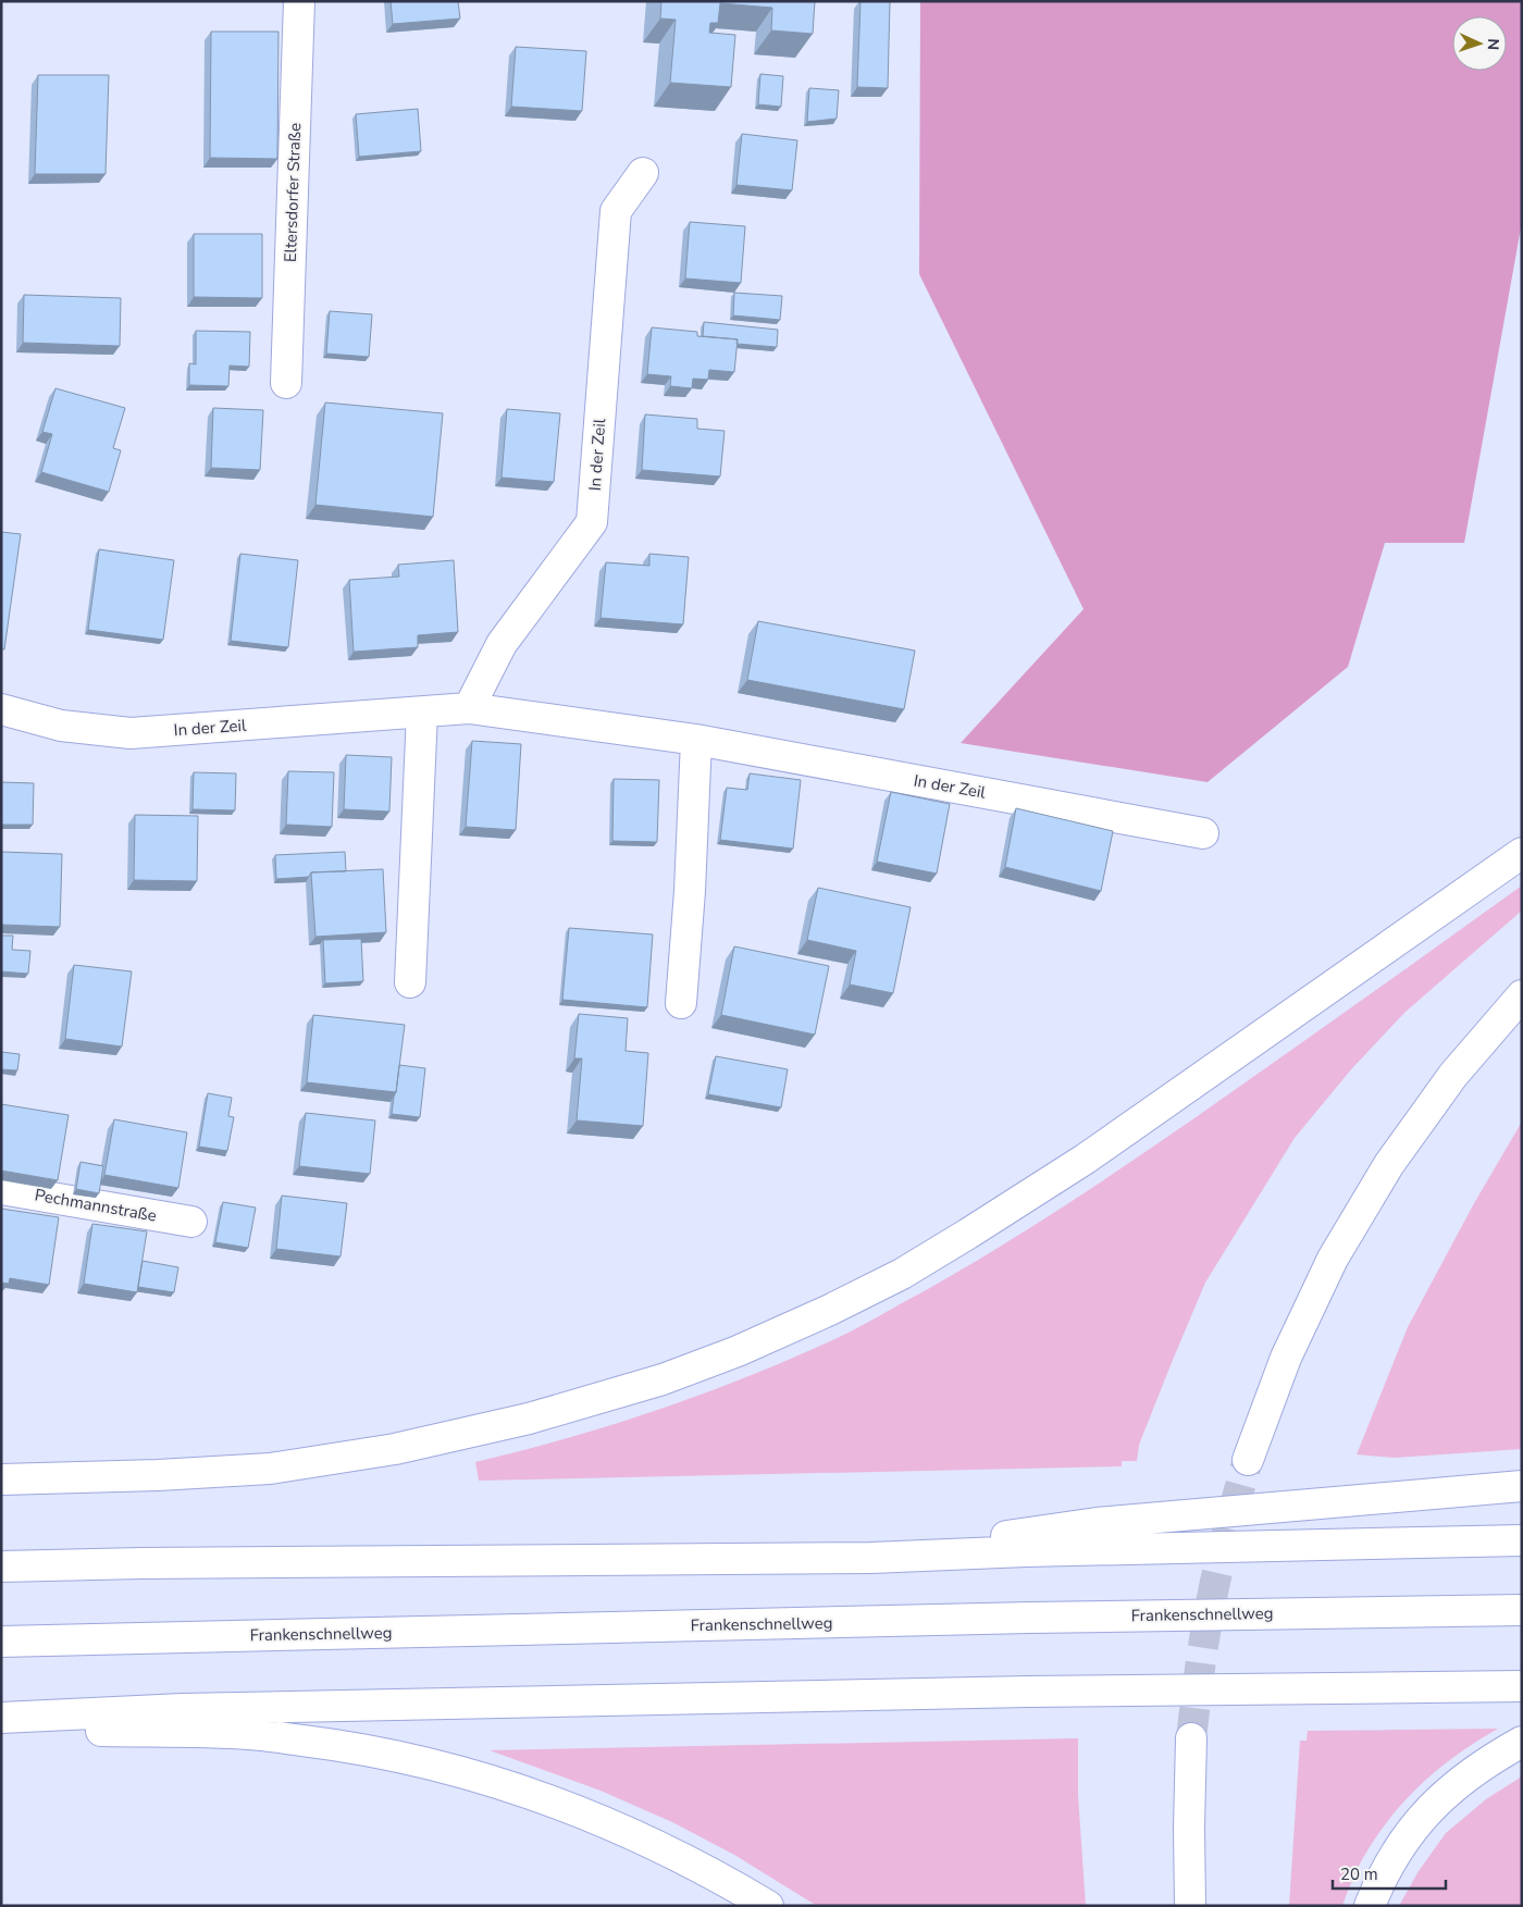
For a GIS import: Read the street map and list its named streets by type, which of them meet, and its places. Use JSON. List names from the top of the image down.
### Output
{
  "streets": {
    "main road": [
      "Eltersdorfer Straße",
      "In der Zeil",
      "Pechmannstraße",
      "Frankenschnellweg"
    ]
  },
  "scale_bar": "20 m",
  "north": "right"
}
